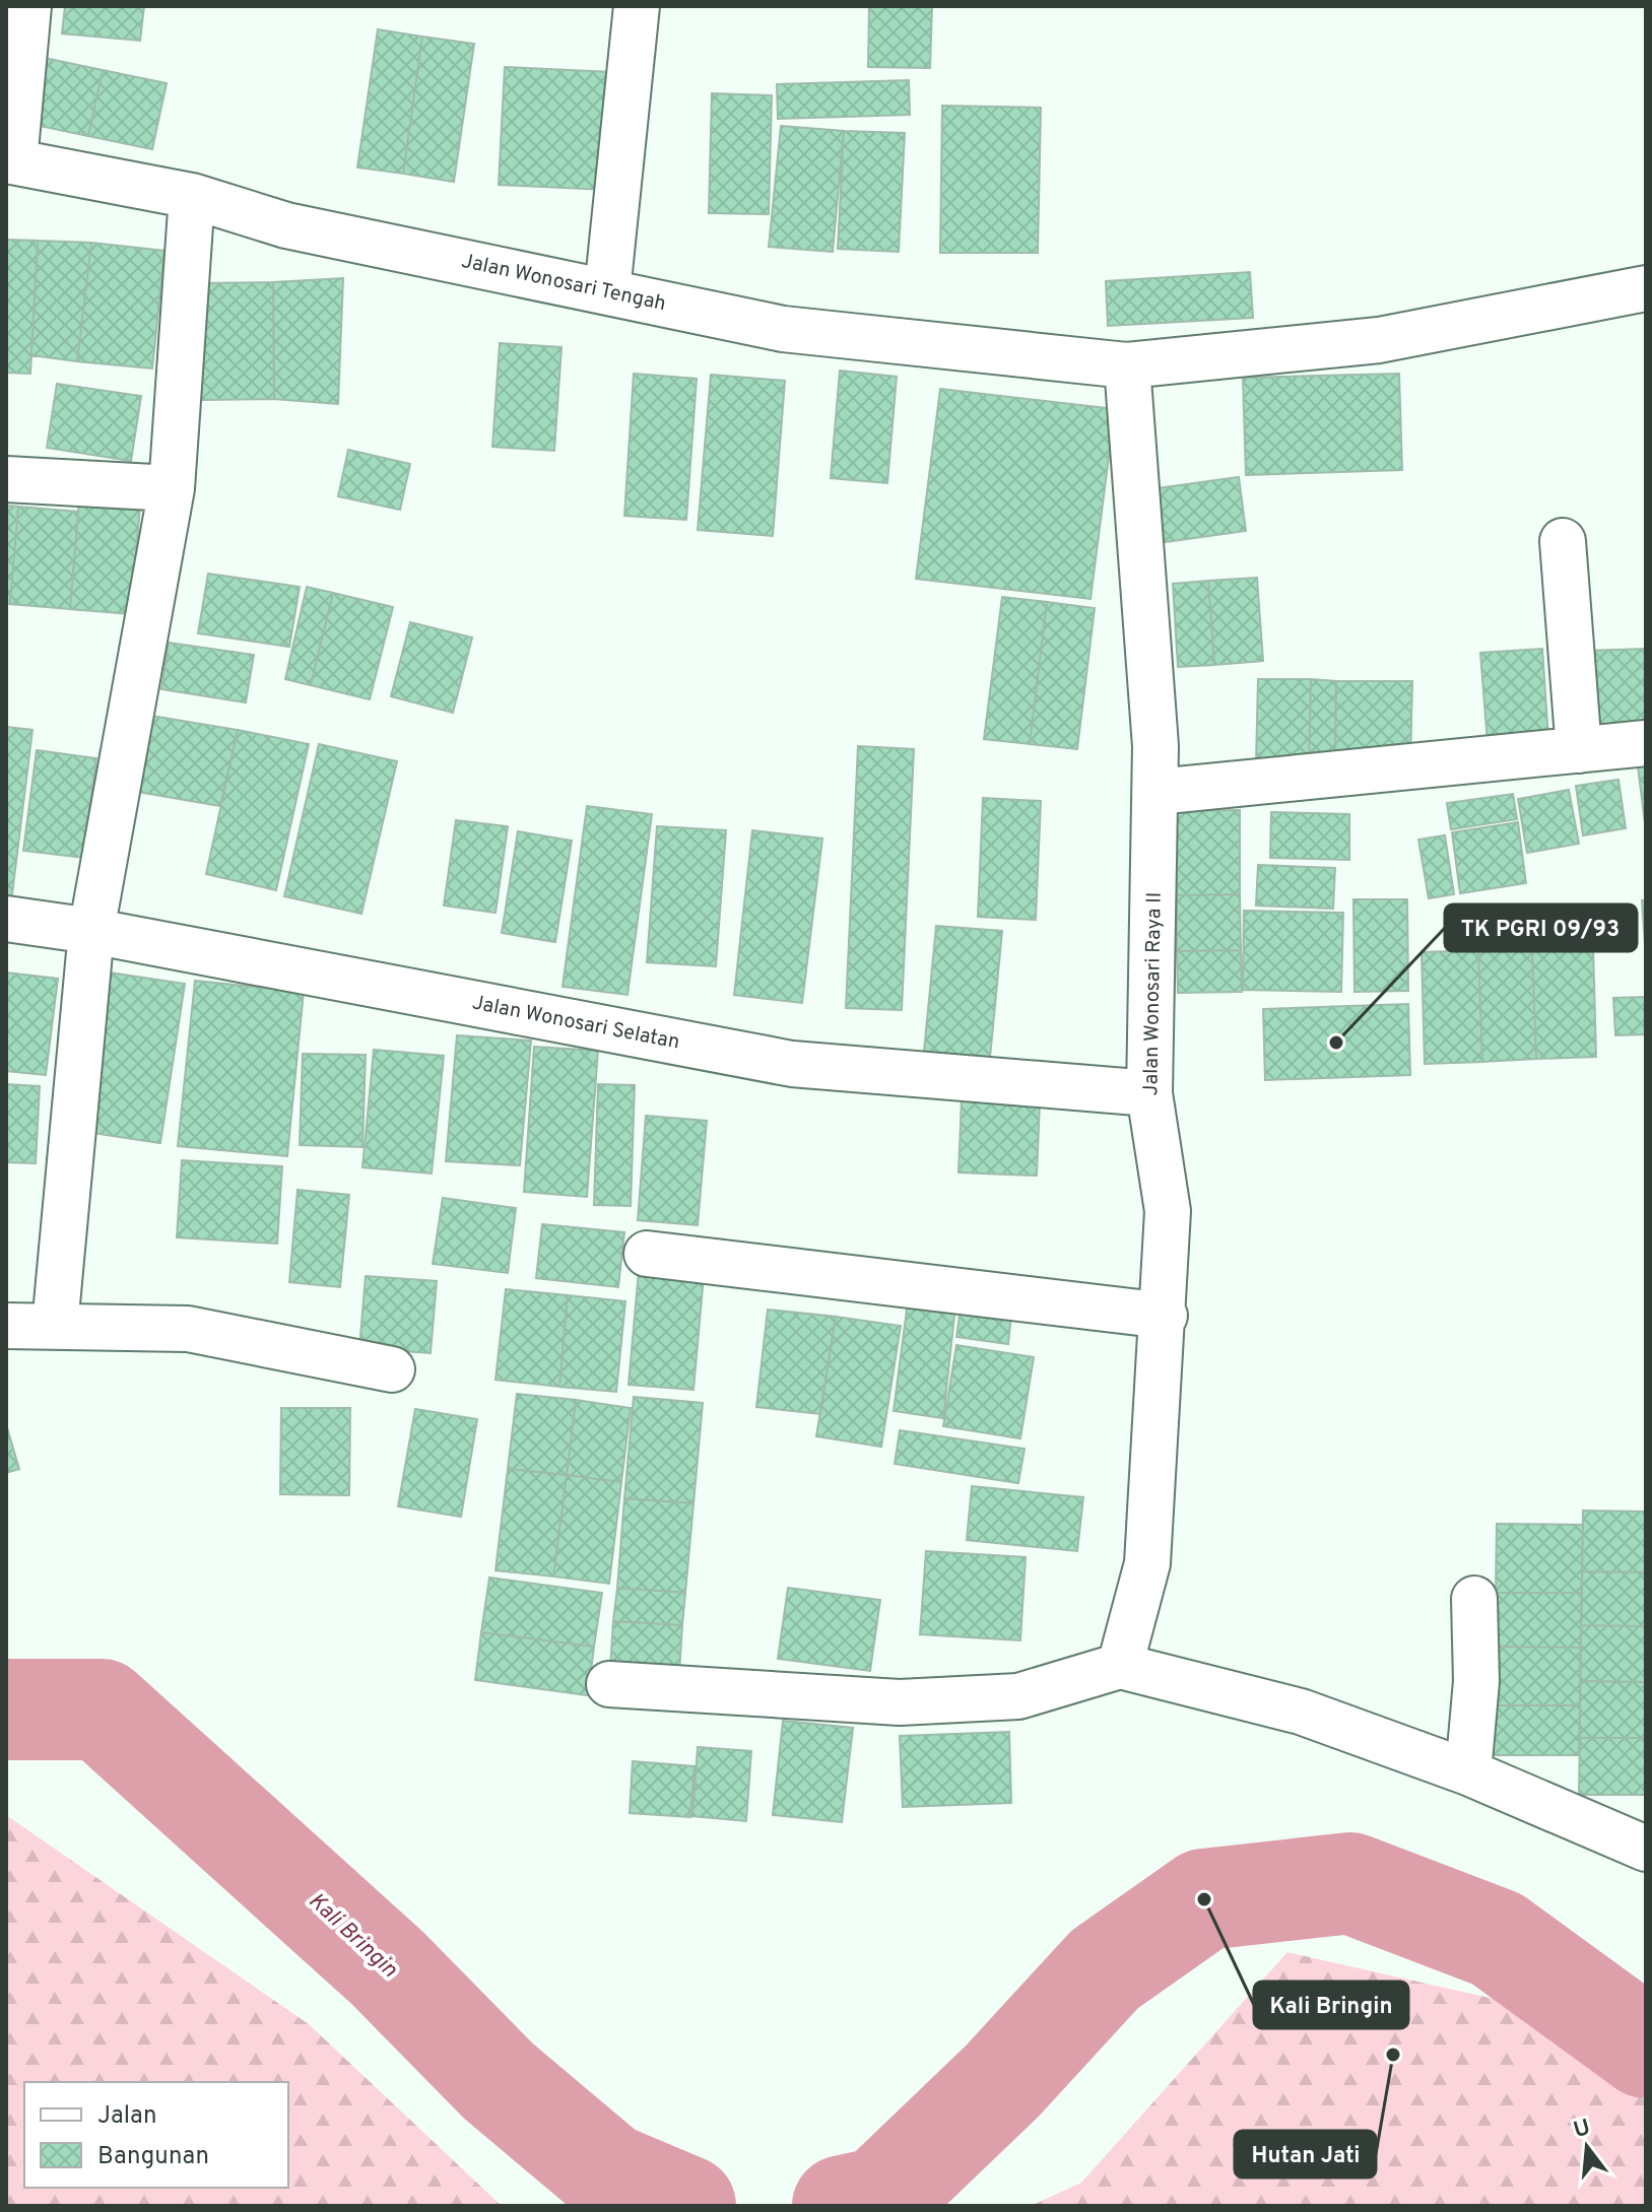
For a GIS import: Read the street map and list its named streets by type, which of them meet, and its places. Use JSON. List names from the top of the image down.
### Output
{
  "streets": {
    "street": ["Jalan Wonosari Tengah", "Jalan Wonosari Raya II", "Jalan Wonosari Selatan"]
  },
  "crossings": [
    ["Jalan Wonosari Tengah", "Jalan Wonosari Raya II"],
    ["Jalan Wonosari Raya II", "Jalan Wonosari Selatan"]
  ],
  "water": ["Kali Bringin"],
  "places": ["TK PGRI 09/93", "Kali Bringin", "Hutan Jati"],
  "legend": ["Jalan", "Bangunan"],
  "north": "top"
}
